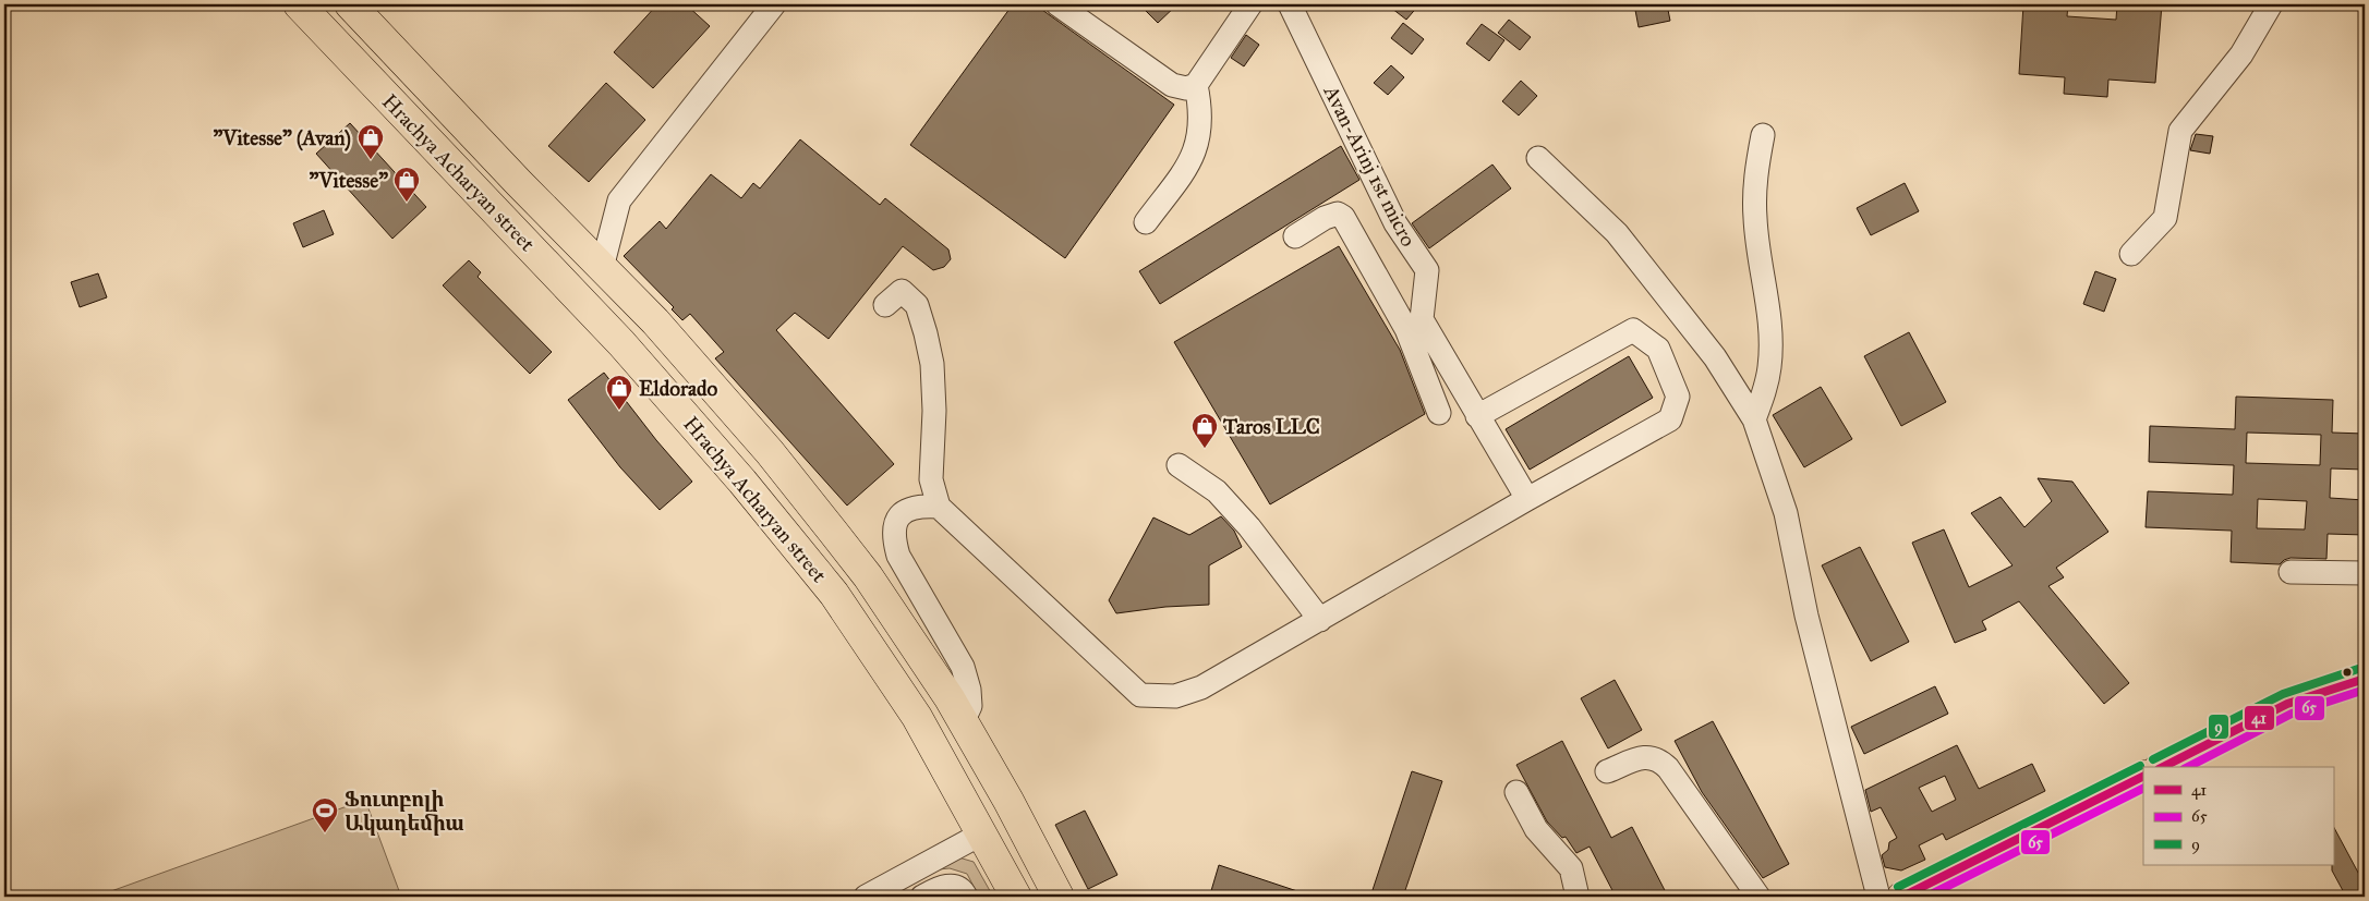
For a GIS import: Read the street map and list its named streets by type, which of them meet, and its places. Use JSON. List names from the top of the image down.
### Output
{
  "streets": {
    "main road": ["Hrachya Acharyan street"],
    "street": ["Avan-Arinj 1st micro"]
  },
  "places": {
    "shop": [
      "\"Vitesse\" (Avan)",
      "\"Vitesse\"",
      "Eldorado",
      "Taros LLC"
    ],
    "sports": ["Ֆուտբոլի Ակադեմիա"]
  },
  "lines": ["transit line 9", "transit line 41", "transit line 65"],
  "legend": ["41", "65", "9"]
}
